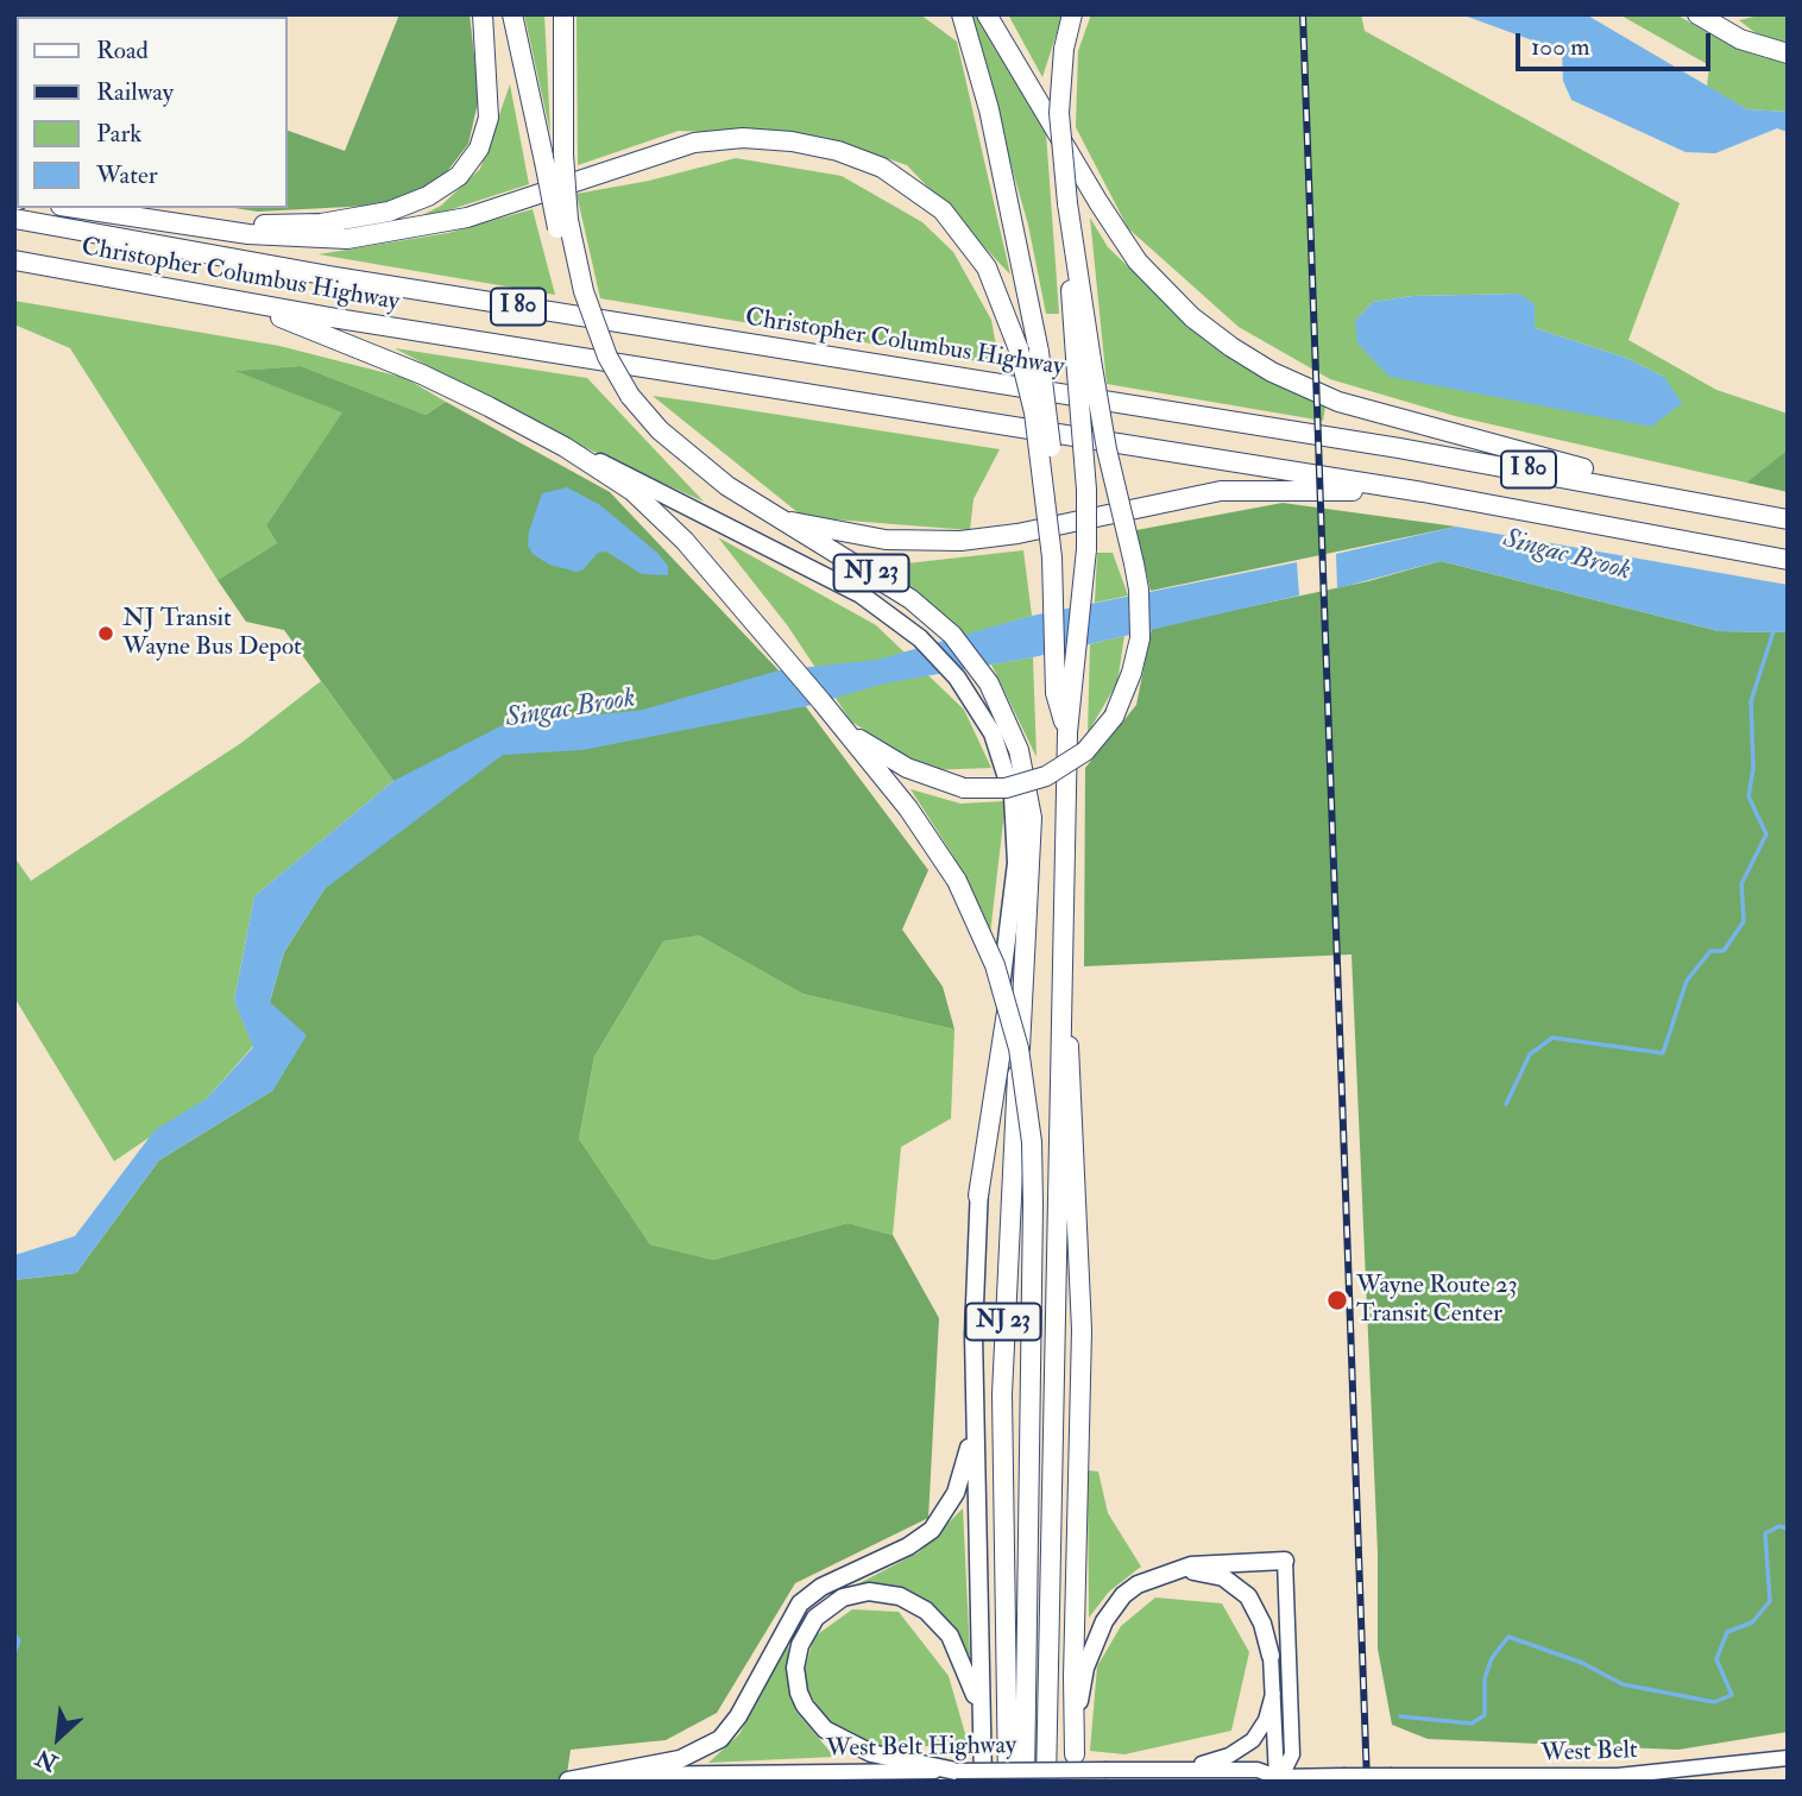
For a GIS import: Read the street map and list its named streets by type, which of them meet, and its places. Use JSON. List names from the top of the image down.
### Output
{
  "streets": {
    "highway": ["Christopher Columbus Highway", "I 80", "NJ 23"],
    "main road": ["West Belt Highway", "West Belt"]
  },
  "crossings": [
    ["West Belt Highway", "West Belt"]
  ],
  "water": ["Singac Brook"],
  "places": ["NJ Transit Wayne Bus Depot", "Wayne Route 23 Transit Center"],
  "legend": [
    "Road",
    "Railway",
    "Park",
    "Water"
  ],
  "scale_bar": "100 m",
  "north": "bottom left"
}
